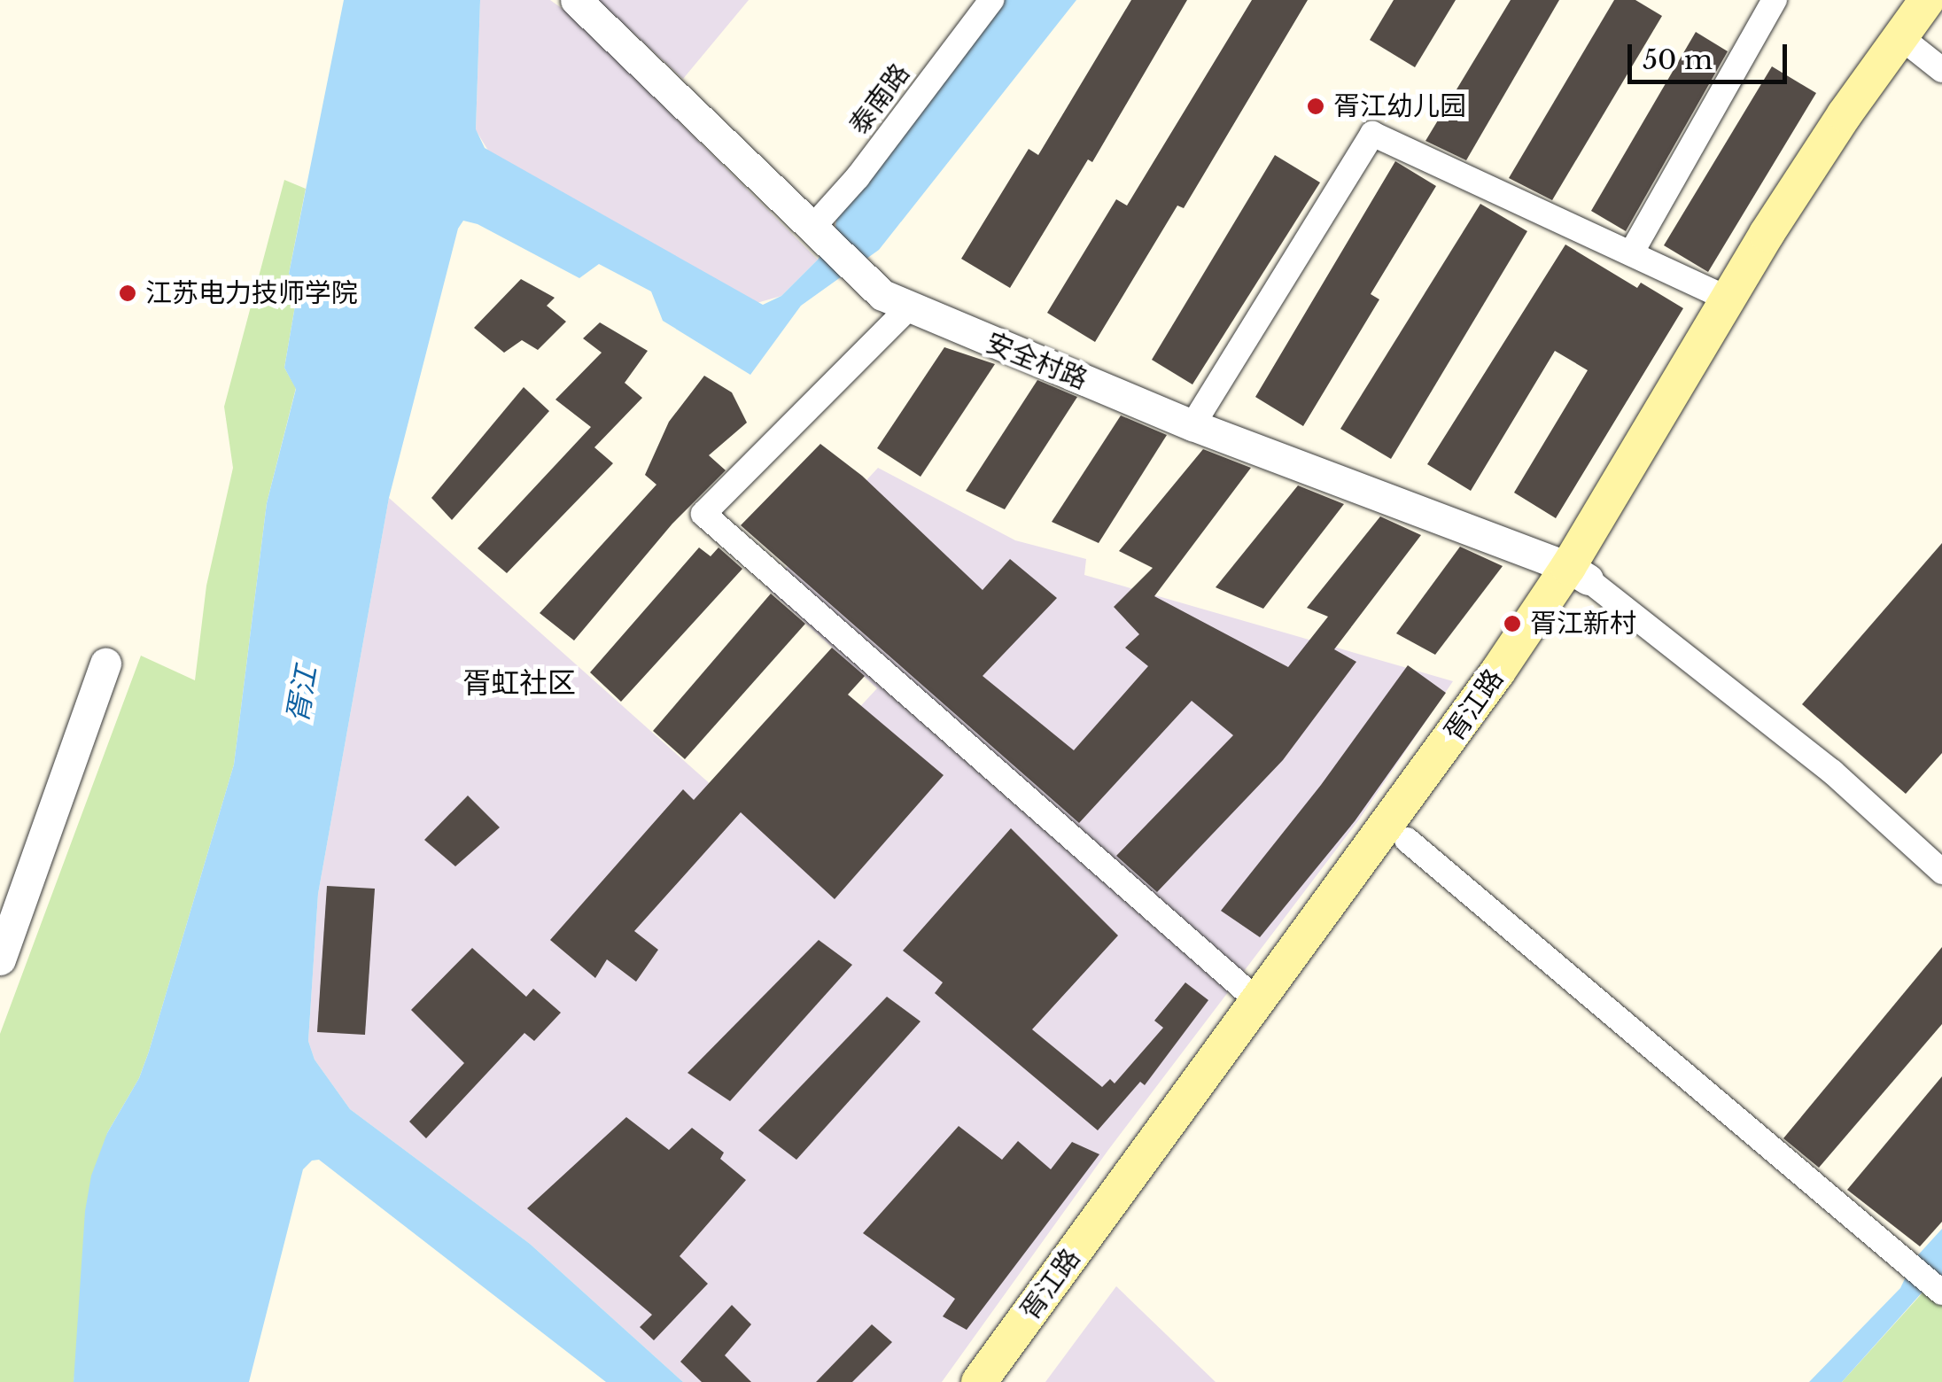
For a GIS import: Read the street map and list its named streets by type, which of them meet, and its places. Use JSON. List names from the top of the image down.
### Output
{
  "streets": {
    "main road": ["胥江路"],
    "street": ["泰南路", "安全村路"]
  },
  "crossings": [
    ["泰南路", "安全村路"],
    ["安全村路", "胥江路"]
  ],
  "districts": ["胥虹社区"],
  "water": ["胥江"],
  "places": ["胥江幼儿园", "江苏电力技师学院", "胥江新村"],
  "scale_bar": "50 m"
}
